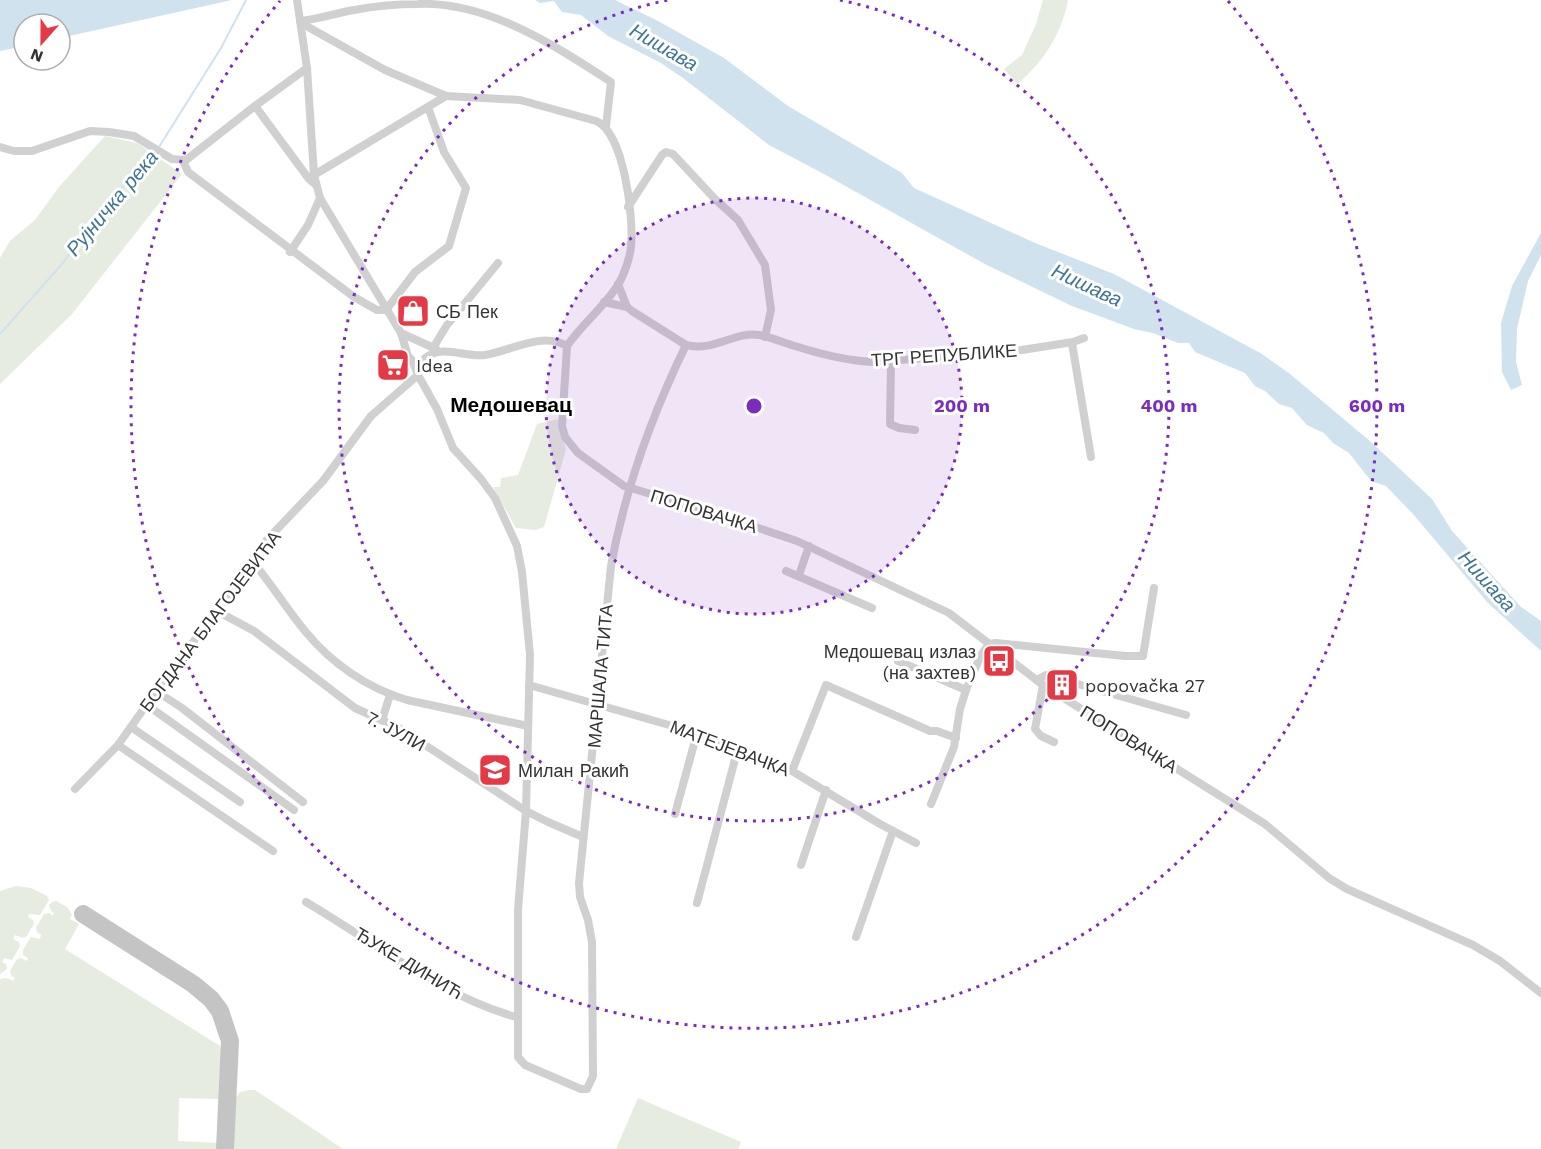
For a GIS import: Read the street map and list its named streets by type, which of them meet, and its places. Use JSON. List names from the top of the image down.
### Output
{
  "streets": {
    "street": [
      "ТРГ РЕПУБЛИКЕ",
      "ПОПОВАЧКА",
      "БОГДАНА БЛАГОЈЕВИЋА",
      "МАРШАЛА ТИТА",
      "7. ЈУЛИ",
      "МАТЕЈЕВАЧКА",
      "ЂУКЕ ДИНИЋ"
    ]
  },
  "crossings": [
    ["ТРГ РЕПУБЛИКЕ", "МАРШАЛА ТИТА"],
    ["ПОПОВАЧКА", "МАРШАЛА ТИТА"],
    ["БОГДАНА БЛАГОЈЕВИЋА", "7. ЈУЛИ"],
    ["МАРШАЛА ТИТА", "7. ЈУЛИ"],
    ["МАРШАЛА ТИТА", "МАТЕЈЕВАЧКА"],
    ["МАРШАЛА ТИТА", "ЂУКЕ ДИНИЋ"]
  ],
  "districts": ["Медошевац"],
  "water": ["Нишава", "Рујничка река"],
  "places": {
    "shop": ["СБ Пек"],
    "supermarket": ["Idea"],
    "bus stop": ["Медошевац излаз (на захтев)"],
    "building": ["popovačka 27"],
    "school or university": ["Милан Ракић"]
  },
  "north": "bottom",
  "rings": ["200 m", "400 m", "600 m"]
}
